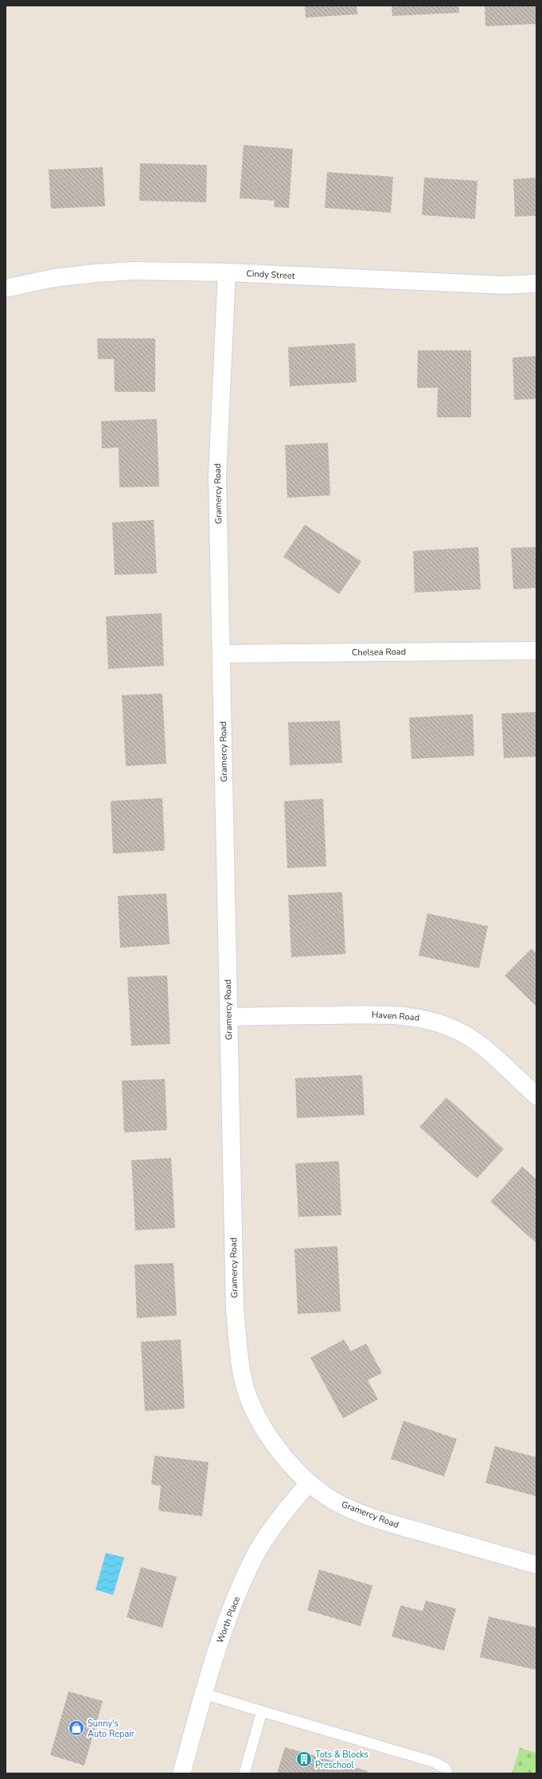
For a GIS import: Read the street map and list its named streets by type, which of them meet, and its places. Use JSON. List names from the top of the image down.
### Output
{
  "streets": {
    "street": [
      "Cindy Street",
      "Gramercy Road",
      "Chelsea Road",
      "Haven Road",
      "Worth Place"
    ]
  },
  "crossings": [
    ["Cindy Street", "Gramercy Road"],
    ["Gramercy Road", "Chelsea Road"],
    ["Gramercy Road", "Haven Road"],
    ["Gramercy Road", "Worth Place"]
  ],
  "places": {
    "shop": ["Sunny's Auto Repair"],
    "building": ["Tots & Blocks Preschool"]
  }
}
